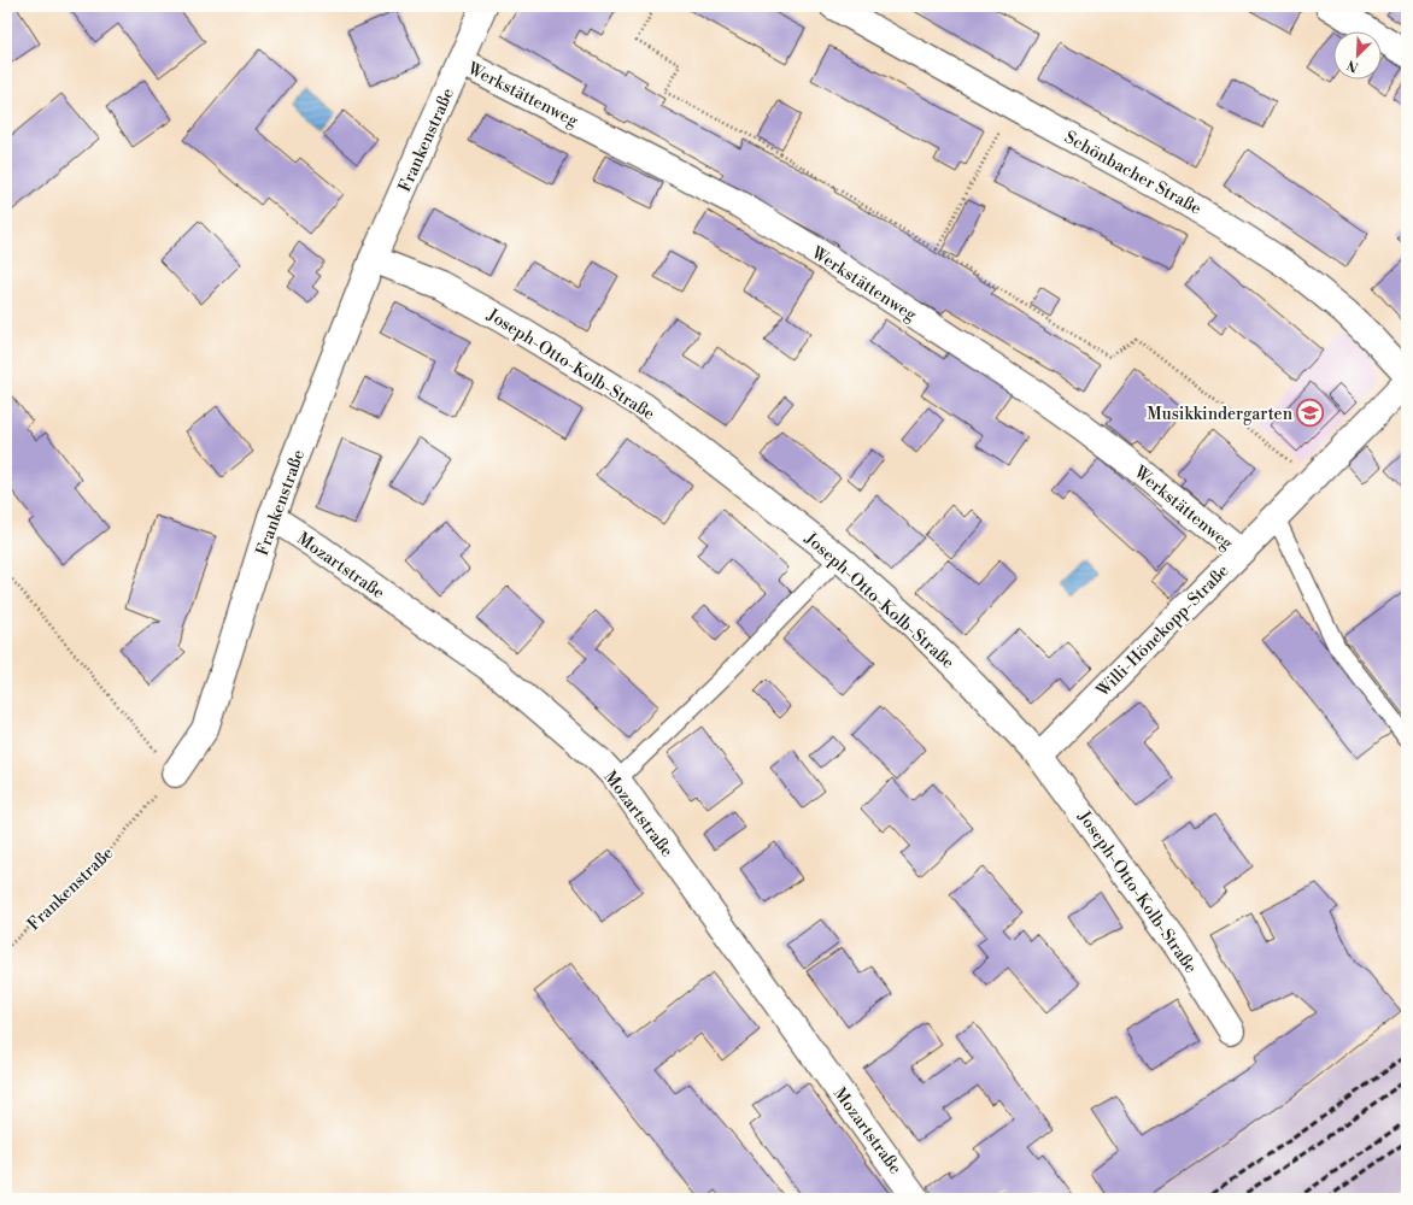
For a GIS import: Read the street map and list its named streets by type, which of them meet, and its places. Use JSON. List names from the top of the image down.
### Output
{
  "streets": {
    "street": [
      "Werkstättenweg",
      "Frankenstraße",
      "Schönbacher Straße",
      "Joseph-Otto-Kolb-Straße",
      "Mozartstraße",
      "Willi-Hönekopp-Straße"
    ]
  },
  "crossings": [
    ["Werkstättenweg", "Frankenstraße"],
    ["Werkstättenweg", "Willi-Hönekopp-Straße"],
    ["Frankenstraße", "Joseph-Otto-Kolb-Straße"],
    ["Frankenstraße", "Mozartstraße"],
    ["Joseph-Otto-Kolb-Straße", "Willi-Hönekopp-Straße"]
  ],
  "places": {
    "school or university": ["Musikkindergarten"]
  },
  "north": "bottom left"
}
